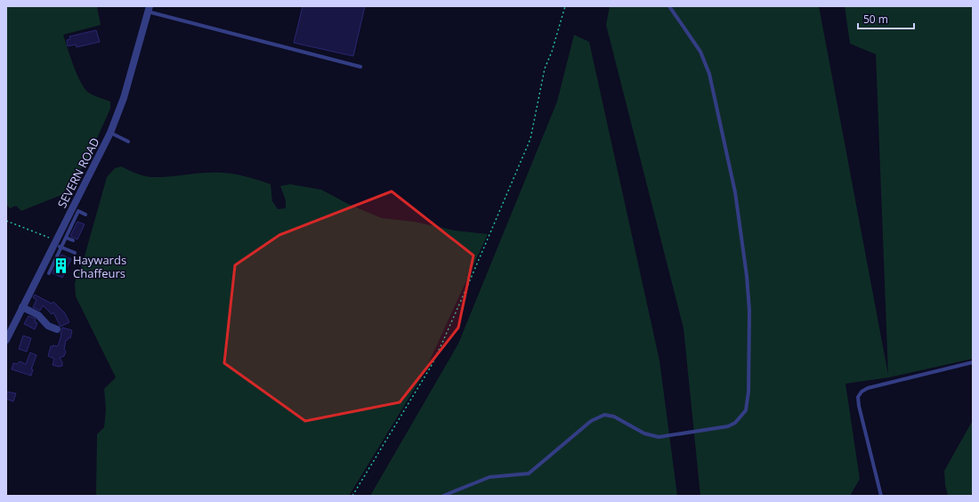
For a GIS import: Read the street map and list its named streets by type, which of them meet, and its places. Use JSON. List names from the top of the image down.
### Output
{
  "streets": {
    "street": ["SEVERN ROAD"]
  },
  "places": {
    "building": ["Haywards Chaffeurs"]
  },
  "scale_bar": "50 m"
}
